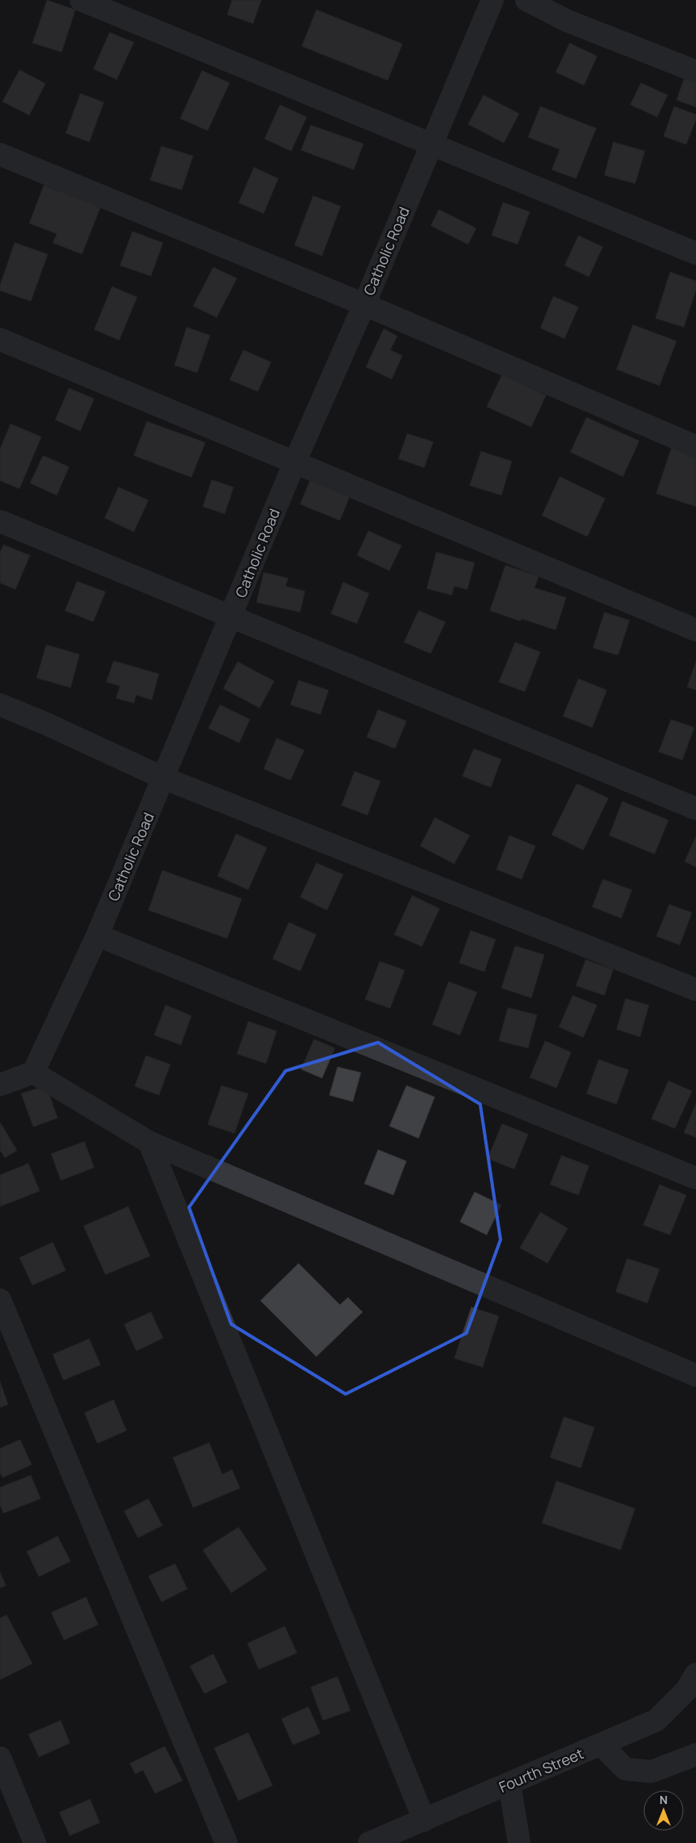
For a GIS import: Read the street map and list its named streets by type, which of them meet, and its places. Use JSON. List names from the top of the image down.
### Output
{
  "streets": {
    "street": ["Catholic Road", "Fourth Street"]
  },
  "north": "top"
}
